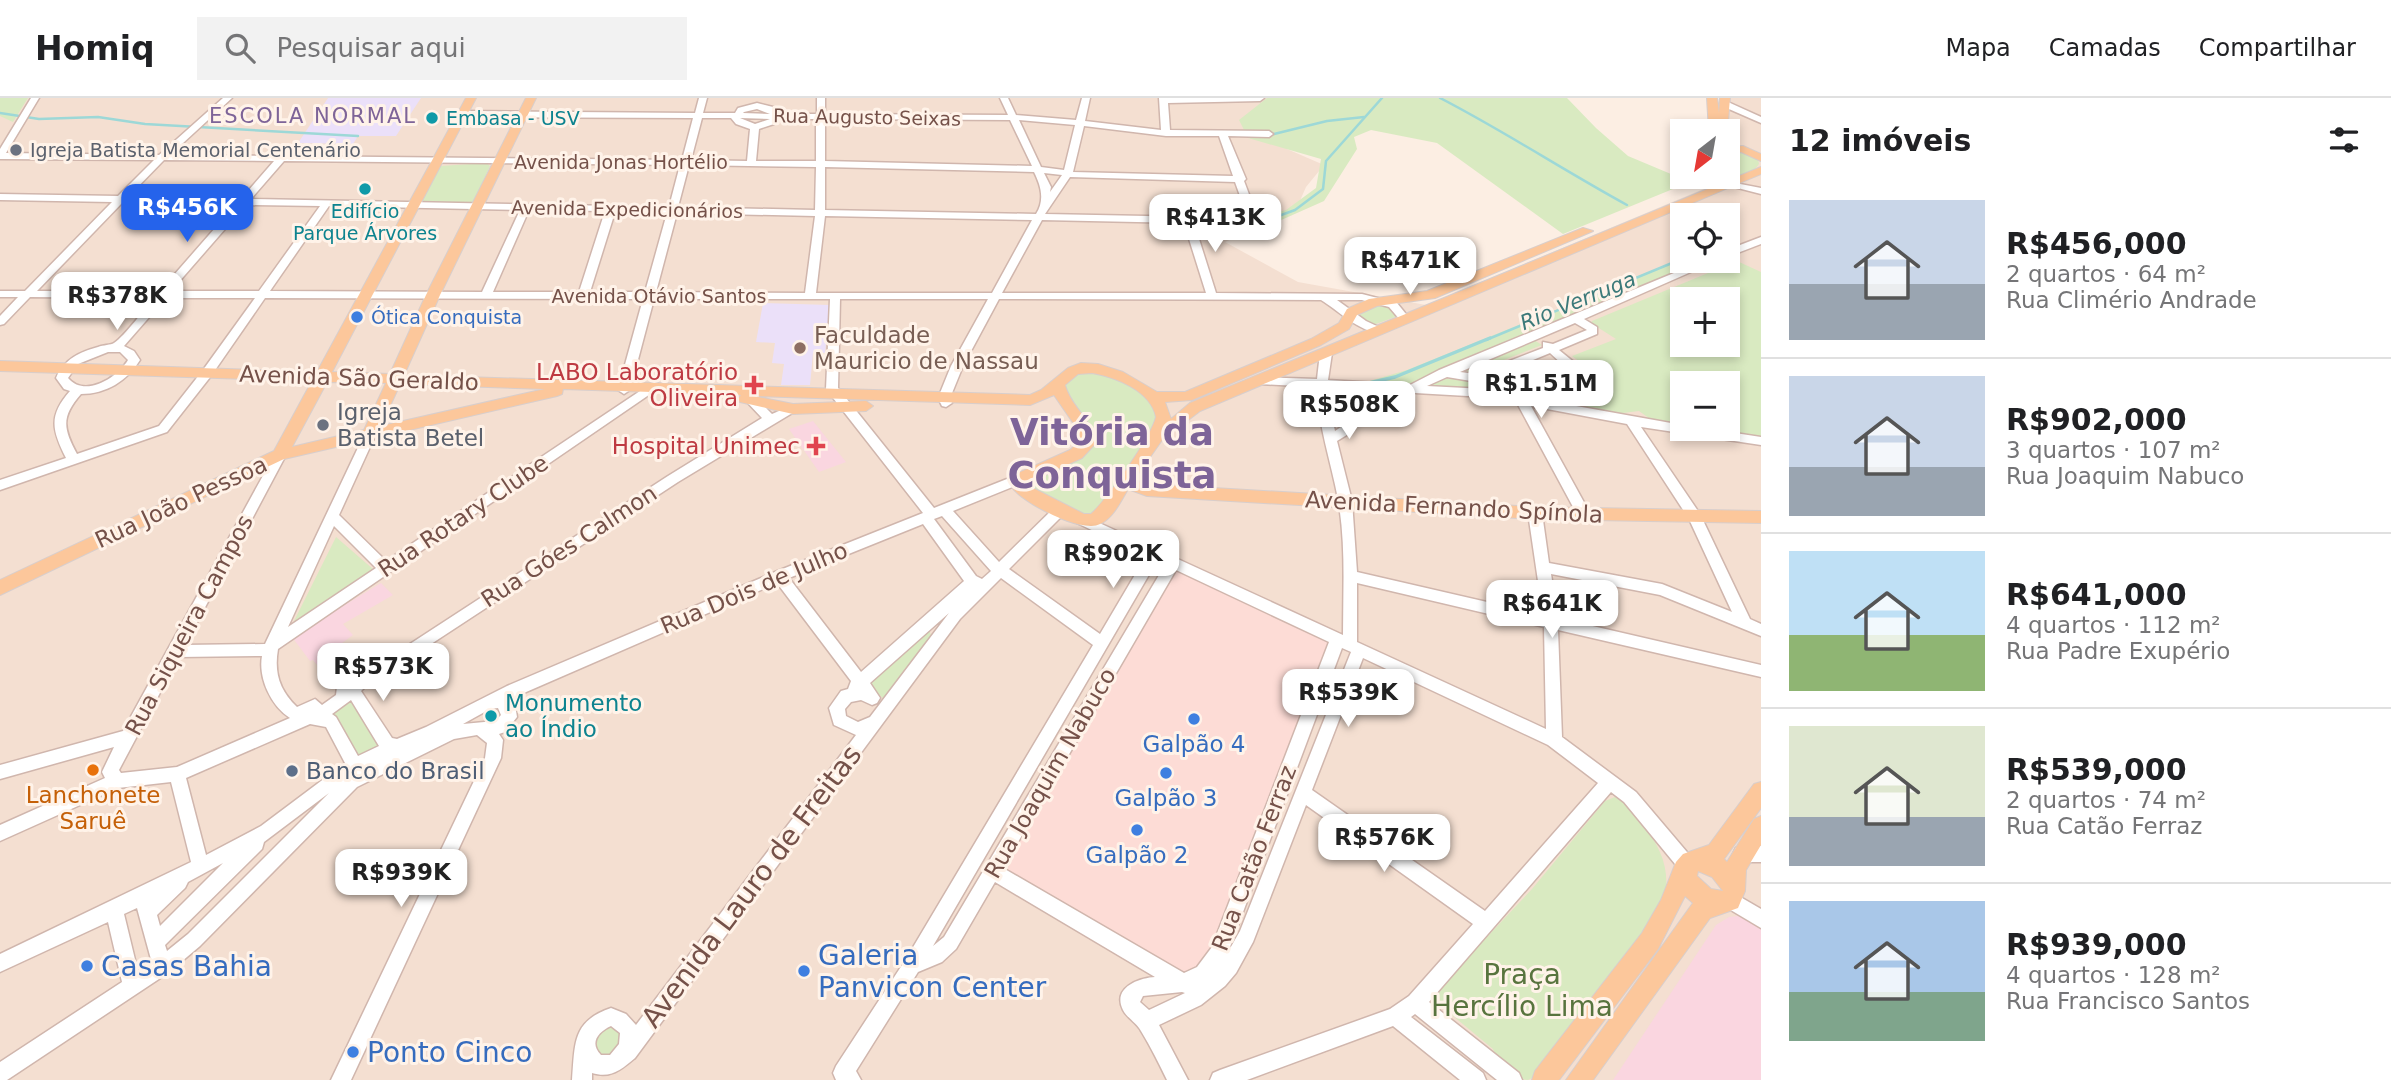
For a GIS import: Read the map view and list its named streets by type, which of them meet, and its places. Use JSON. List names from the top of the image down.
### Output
{
  "streets": {
    "main road": [
      "Avenida São Geraldo",
      "Rua João Pessoa",
      "Avenida Fernando Spínola",
      "Rua Siqueira Campos"
    ],
    "street": [
      "Rua Augusto Seixas",
      "Avenida Jonas Hortélio",
      "Avenida Expedicionários",
      "Avenida Otávio Santos",
      "Rua Rotary Clube",
      "Rua Góes Calmon",
      "Rua Dois de Julho",
      "Rua Joaquim Nabuco",
      "Rua Catão Ferraz",
      "Avenida Lauro de Freitas"
    ]
  },
  "crossings": [
    ["Rua Augusto Seixas", "Rua Siqueira Campos"],
    ["Avenida Jonas Hortélio", "Avenida Expedicionários"],
    ["Avenida Jonas Hortélio", "Rua Siqueira Campos"],
    ["Avenida Expedicionários", "Rua Siqueira Campos"],
    ["Avenida Otávio Santos", "Rua Siqueira Campos"],
    ["Avenida São Geraldo", "Rua João Pessoa"],
    ["Avenida São Geraldo", "Rua Siqueira Campos"],
    ["Rua João Pessoa", "Rua Siqueira Campos"],
    ["Avenida Fernando Spínola", "Rua Catão Ferraz"]
  ],
  "districts": ["ESCOLA NORMAL", "Vitória da Conquista"],
  "water": ["Rio Verruga"],
  "parks": ["Praça Hercílio Lima"],
  "places": {
    "other": [
      "Embasa - USV",
      "Igreja Batista Memorial Centenário",
      "Edifício Parque Árvores",
      "Ótica Conquista",
      "Faculdade Mauricio de Nassau",
      "Igreja Batista Betel",
      "Monumento ao Índio",
      "Galpão 4",
      "Lanchonete Saruê",
      "Banco do Brasil",
      "Galpão 3",
      "Galpão 2",
      "Casas Bahia",
      "Galeria Panvicon Center",
      "Ponto Cinco"
    ],
    "health": ["LABO Laboratório Oliveira", "Hospital Unimec"]
  },
  "north": "bottom left",
  "page": {
    "header": "Homiq",
    "search": "Pesquisar aqui",
    "nav": ["Mapa", "Camadas", "Compartilhar"],
    "heading": "12 imóveis",
    "map_buttons": ["+", "−"],
    "list": [
      {
        "name": "R$456,000",
        "note": "2 quartos · 64 m² · Rua Climério Andrade"
      },
      {
        "name": "R$902,000",
        "note": "3 quartos · 107 m² · Rua Joaquim Nabuco"
      },
      {
        "name": "R$641,000",
        "note": "4 quartos · 112 m² · Rua Padre Exupério"
      },
      {
        "name": "R$539,000",
        "note": "2 quartos · 74 m² · Rua Catão Ferraz"
      },
      {
        "name": "R$939,000",
        "note": "4 quartos · 128 m² · Rua Francisco Santos"
      }
    ],
    "price": [
      "R$456K",
      "R$413K",
      "R$471K",
      "R$378K",
      "R$1.51M",
      "R$508K",
      "R$902K",
      "R$641K",
      "R$573K",
      "R$539K",
      "R$576K",
      "R$939K"
    ]
  }
}
